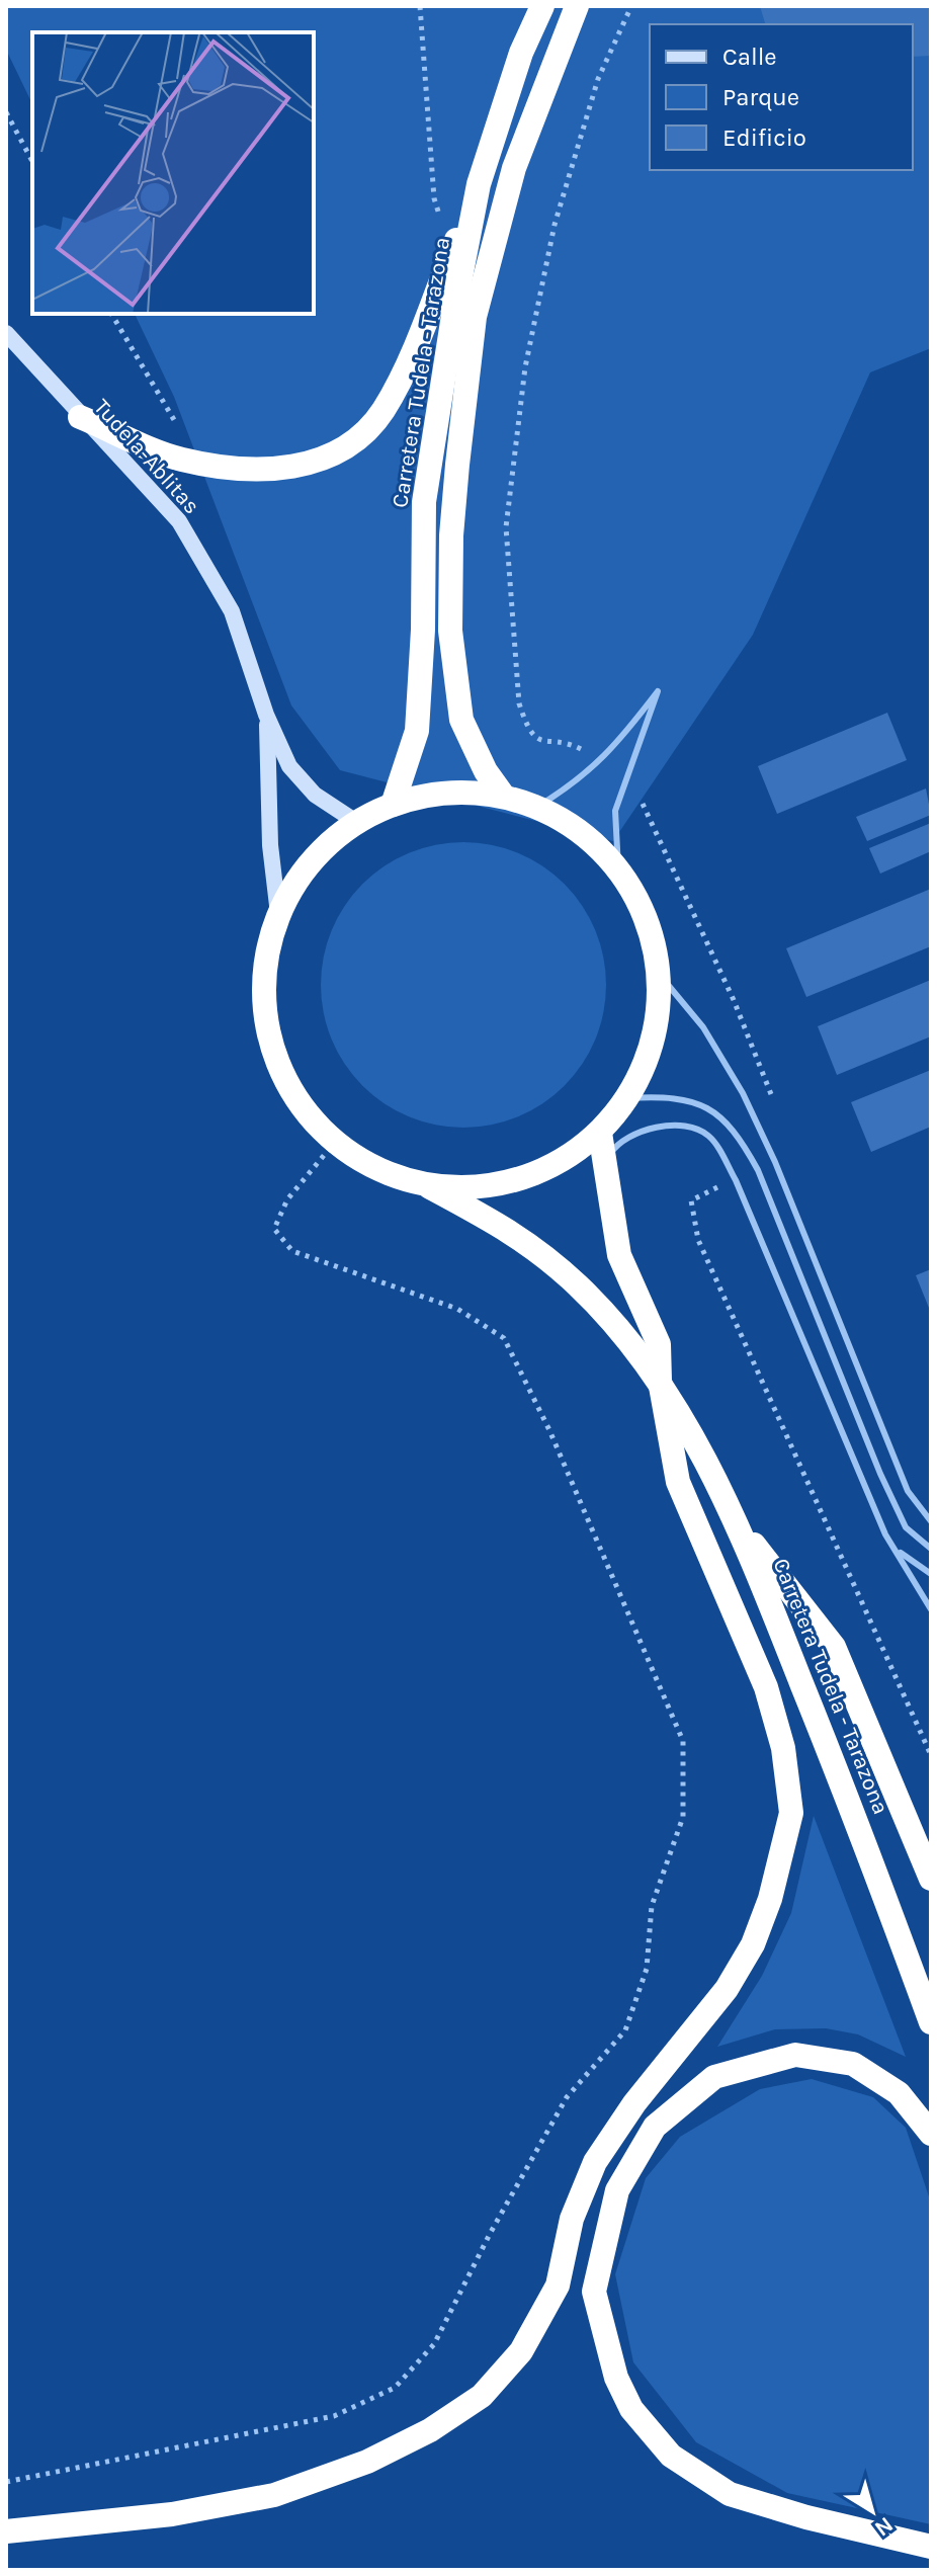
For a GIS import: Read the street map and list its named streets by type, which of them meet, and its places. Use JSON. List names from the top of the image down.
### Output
{
  "streets": {
    "highway": ["Carretera Tudela - Tarazona"],
    "street": ["Tudela-Ablitas"]
  },
  "legend": ["Calle", "Parque", "Edificio"],
  "north": "bottom right"
}
